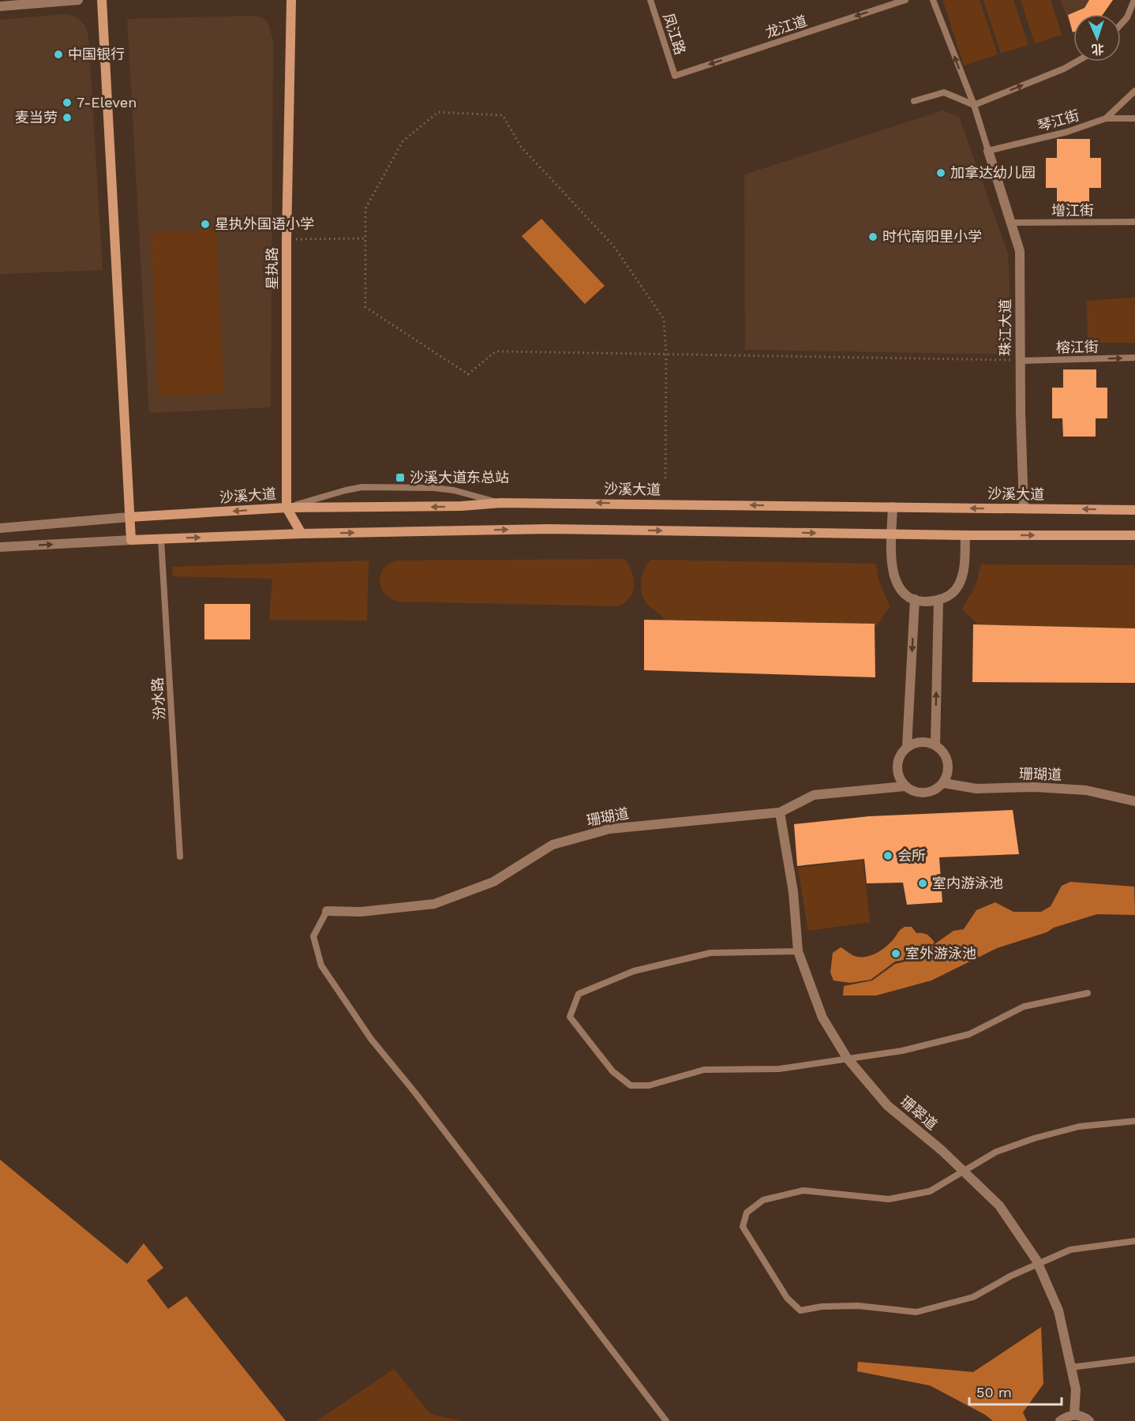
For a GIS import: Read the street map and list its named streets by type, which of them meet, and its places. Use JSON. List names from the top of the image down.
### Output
{
  "streets": {
    "main road": ["星执路", "沙溪大道"],
    "street": ["珠江大道", "珊瑚道", "珊翠道"],
    "lane": [
      "龙江道",
      "凤江路",
      "琴江街",
      "增江街",
      "榕江街",
      "汾水路"
    ]
  },
  "crossings": [
    ["龙江道", "凤江路"],
    ["琴江街", "珠江大道"],
    ["增江街", "珠江大道"],
    ["星执路", "沙溪大道"],
    ["珠江大道", "榕江街"],
    ["珠江大道", "沙溪大道"],
    ["珊瑚道", "珊翠道"]
  ],
  "one_way": ["龙江道", "榕江街"],
  "places": {
    "other": [
      "中国银行",
      "7-Eleven",
      "麦当劳",
      "加拿达幼儿园",
      "星执外国语小学",
      "时代南阳里小学",
      "会所",
      "室内游泳池",
      "室外游泳池"
    ],
    "transit": ["沙溪大道东总站"]
  },
  "scale_bar": "50 m",
  "north": "bottom"
}
